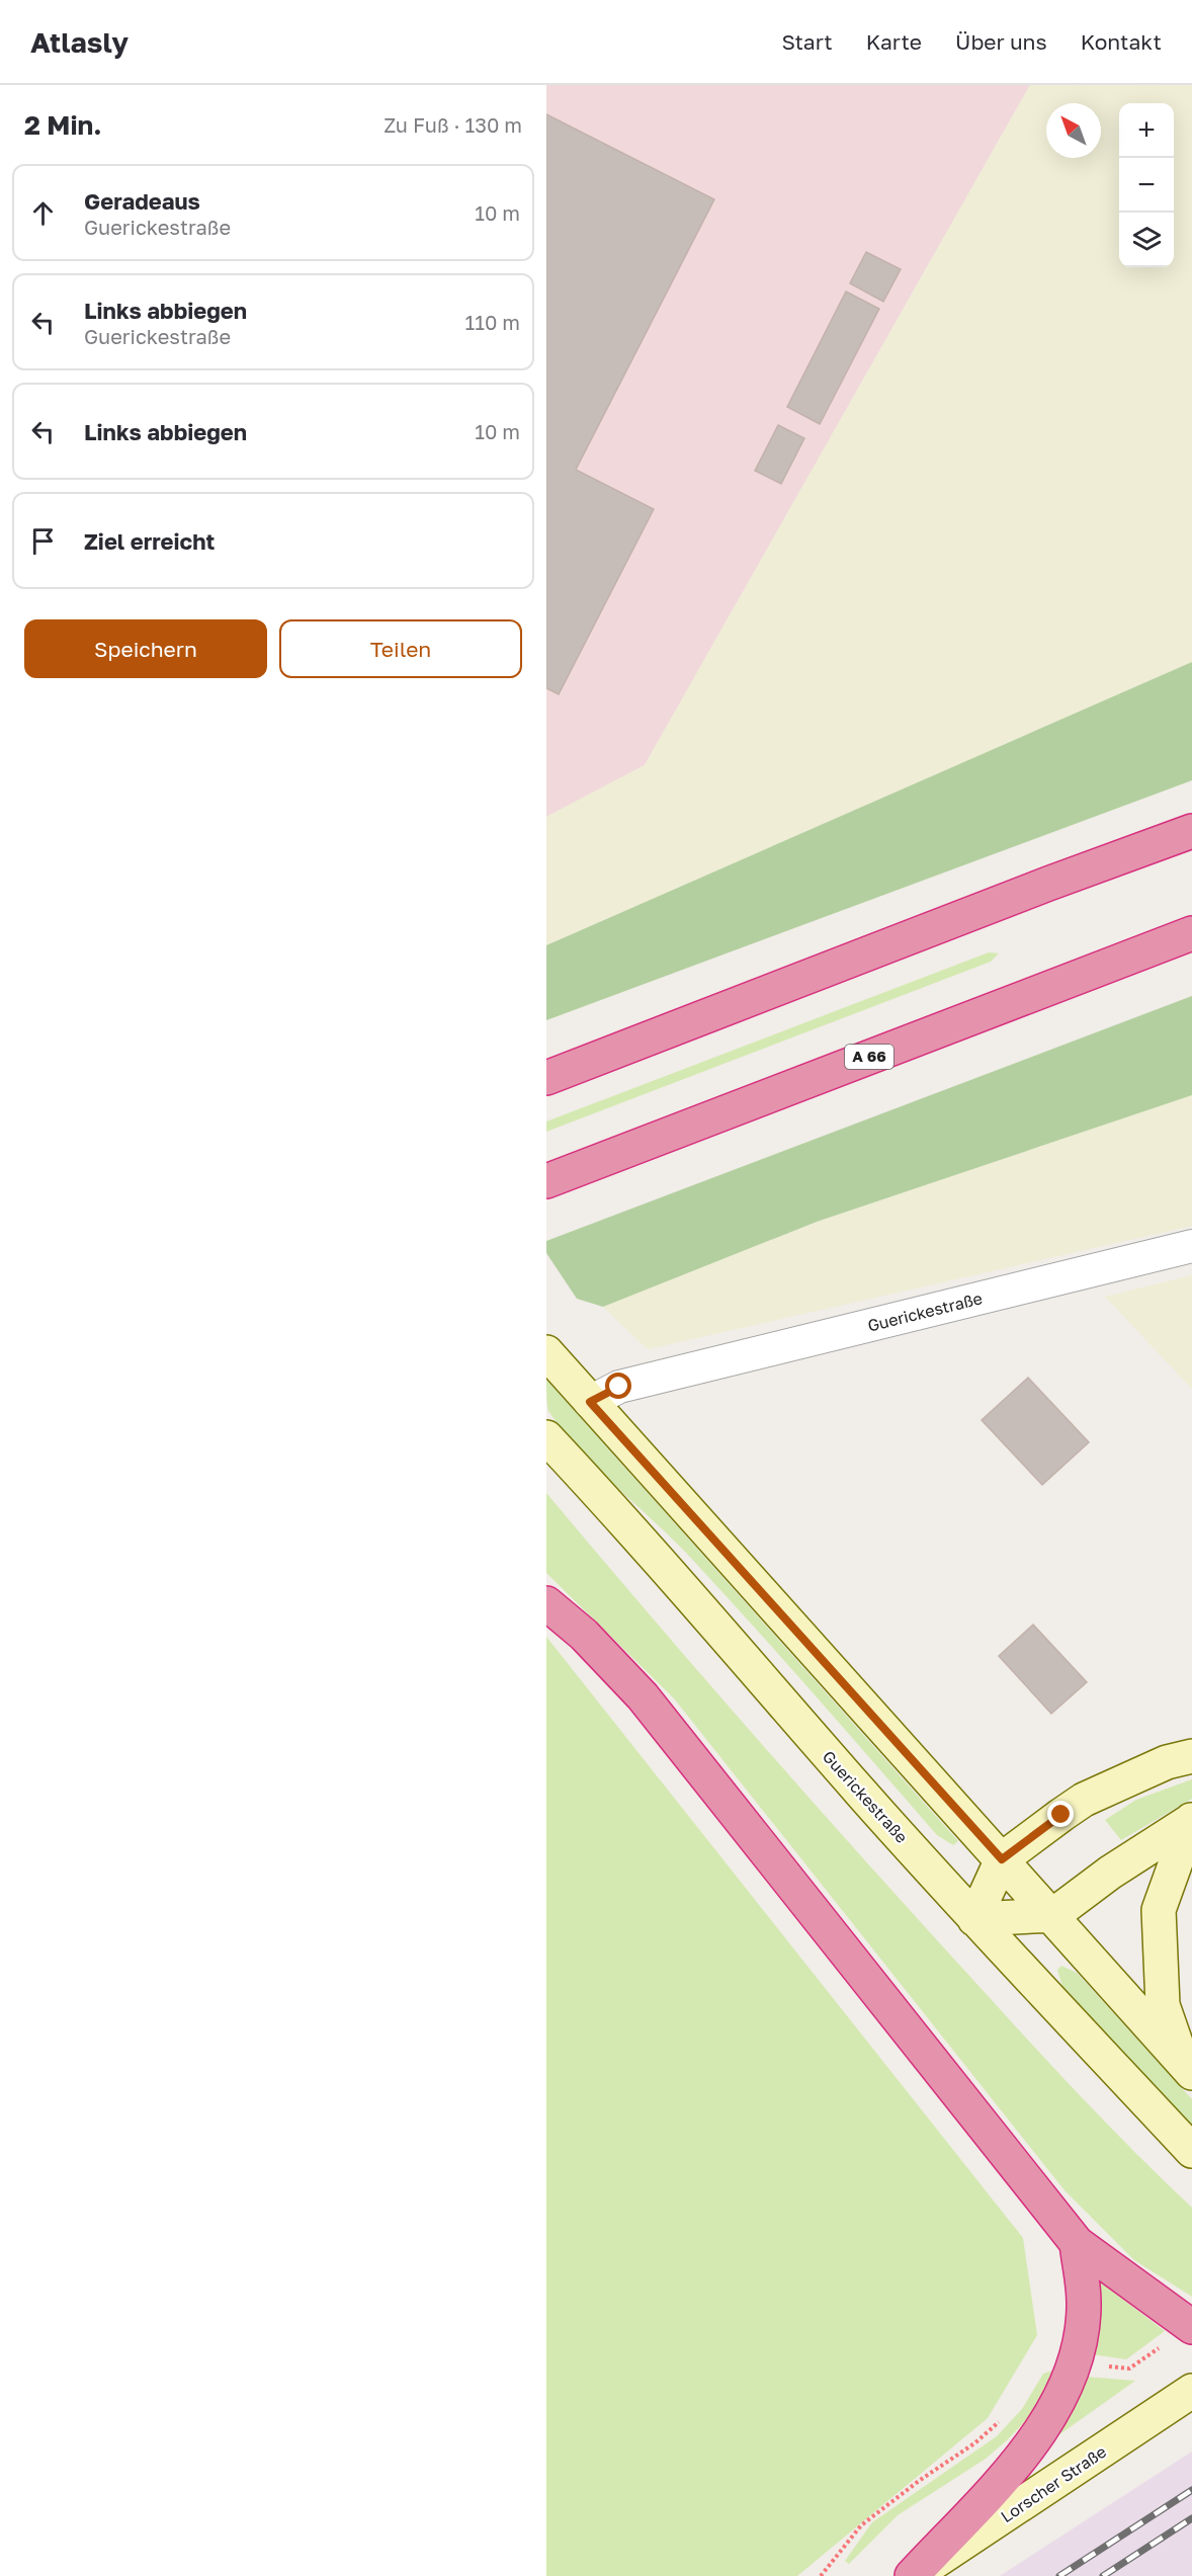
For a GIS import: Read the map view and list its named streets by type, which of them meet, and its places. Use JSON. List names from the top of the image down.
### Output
{
  "streets": {
    "highway": ["A 66"],
    "main road": ["Guerickestraße", "Lorscher Straße"]
  },
  "north": "top left",
  "page": {
    "header": "Atlasly",
    "nav": [
      "Start",
      "Karte",
      "Über uns",
      "Kontakt"
    ],
    "heading": ["2 Min.", "Zu Fuß · 130 m"],
    "map_buttons": ["+", "−"],
    "list": [
      ["Geradeaus", "Guerickestraße", "10 m"],
      ["Links abbiegen", "Guerickestraße", "110 m"],
      ["Links abbiegen", "10 m"],
      "Ziel erreicht"
    ],
    "buttons": ["Speichern", "Teilen"]
  }
}
